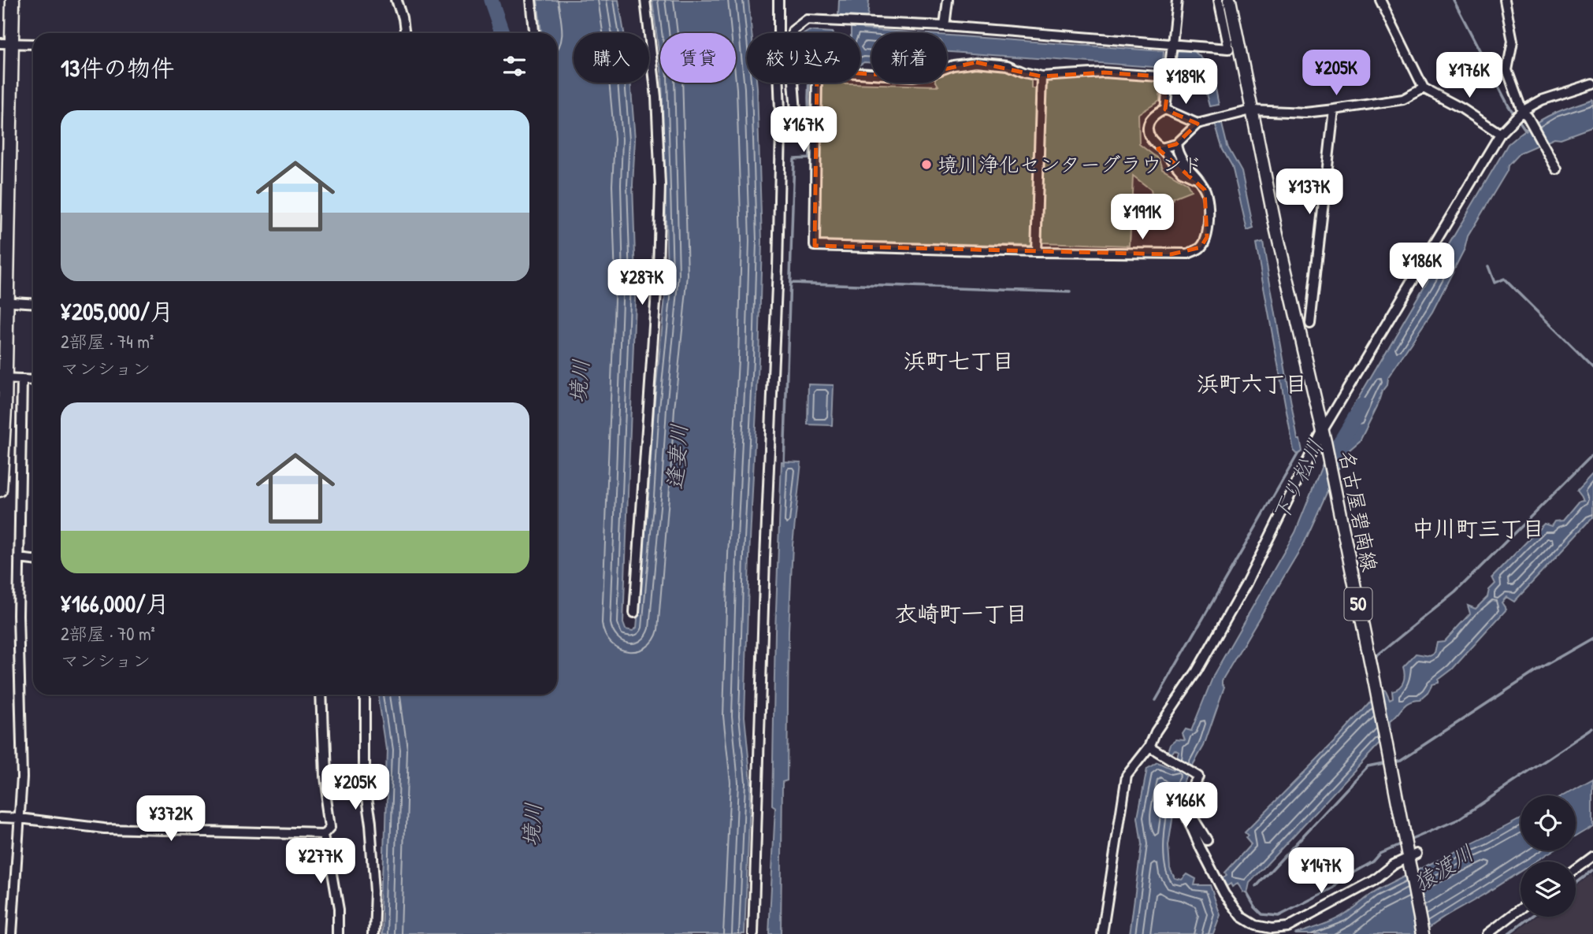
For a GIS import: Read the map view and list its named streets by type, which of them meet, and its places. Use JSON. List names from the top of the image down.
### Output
{
  "streets": {
    "main road": ["名古屋碧南線", "50"]
  },
  "districts": [
    "浜町七丁目",
    "浜町六丁目",
    "中川町三丁目",
    "衣崎町一丁目"
  ],
  "water": [
    "境川",
    "逢妻川",
    "下り松川",
    "猿渡川"
  ],
  "places": ["境川浄化センターグラウンド"],
  "page": {
    "chip": [
      "購入",
      "賃貸",
      "絞り込み",
      "新着"
    ],
    "heading": "13件の物件",
    "price": [
      "¥205K",
      "¥176K",
      "¥189K",
      "¥167K",
      "¥137K",
      "¥191K",
      "¥186K",
      "¥287K",
      "¥205K",
      "¥166K",
      "¥372K",
      "¥277K",
      "¥147K"
    ],
    "list": [
      {
        "name": "¥205,000/月",
        "note": "2部屋 · 74 m² · マンション"
      },
      {
        "name": "¥166,000/月",
        "note": "2部屋 · 70 m² · マンション"
      }
    ]
  }
}
